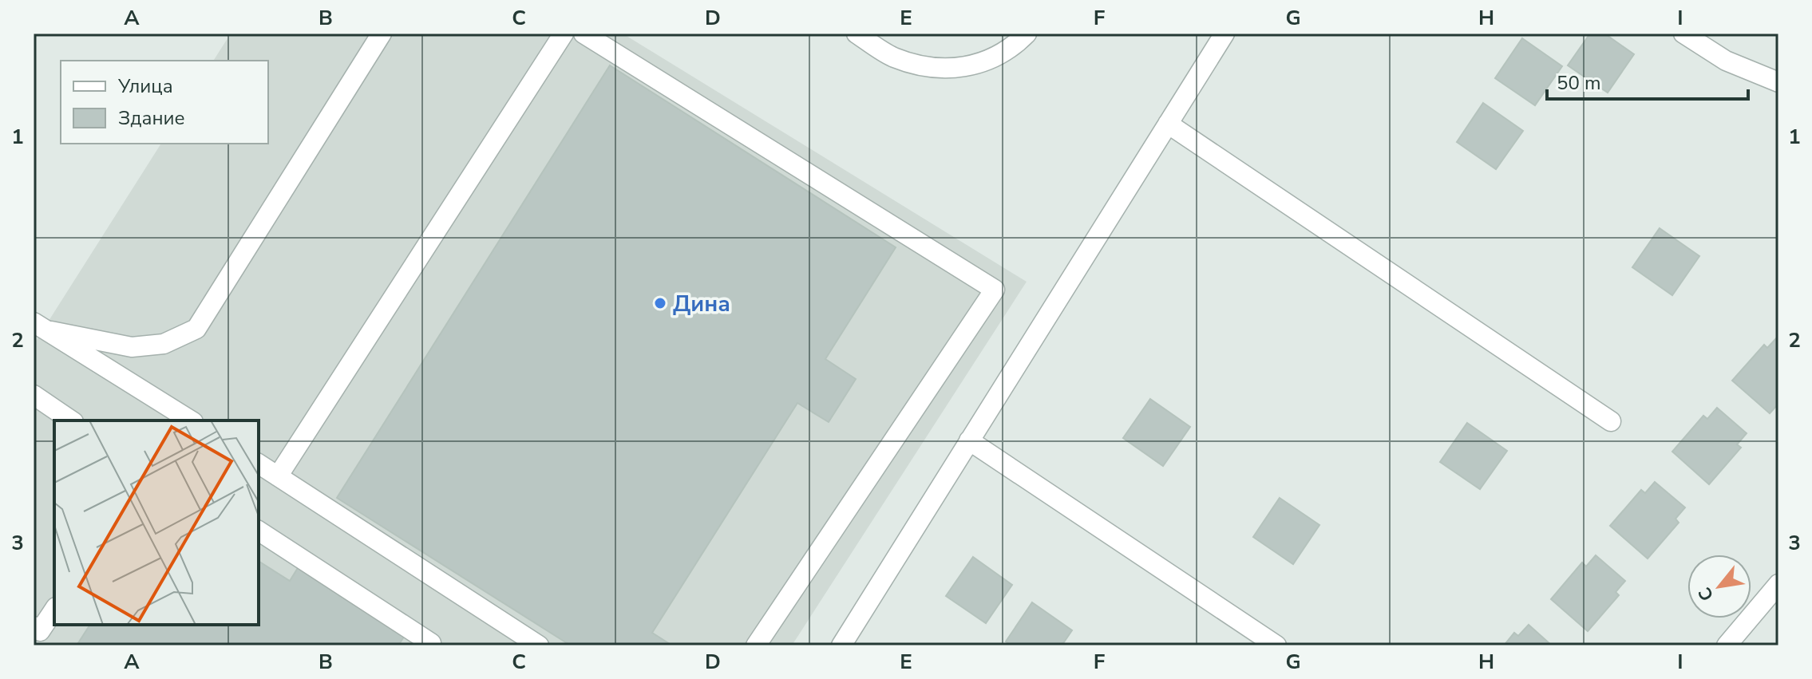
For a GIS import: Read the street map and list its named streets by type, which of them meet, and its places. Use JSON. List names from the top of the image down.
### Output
{
  "places": ["Дина"],
  "legend": ["Улица", "Здание"],
  "scale_bar": "50 m",
  "north": "bottom left",
  "grid": {
    "columns": [
      "A",
      "B",
      "C",
      "D",
      "E",
      "F",
      "G",
      "H",
      "I"
    ],
    "rows": ["1", "2", "3"]
  }
}
